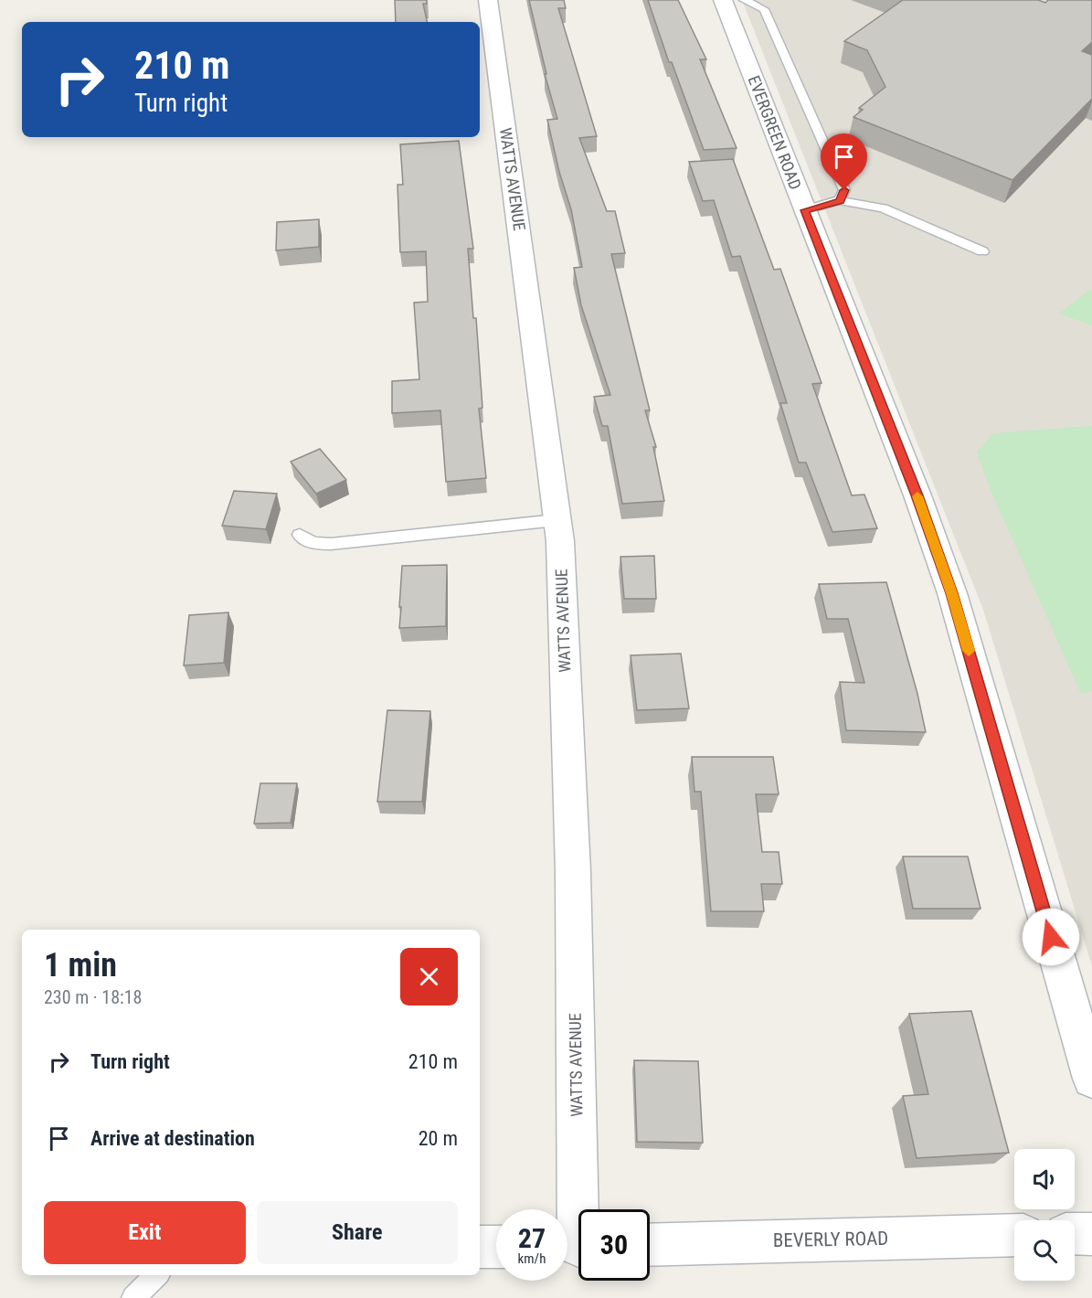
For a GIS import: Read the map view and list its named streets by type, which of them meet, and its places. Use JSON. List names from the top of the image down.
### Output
{
  "streets": {
    "street": ["EVERGREEN ROAD", "WATTS AVENUE", "BEVERLY ROAD"]
  },
  "page": {
    "turn": ["210 m", "Turn right"],
    "heading": ["1 min", "230 m · 18:18"],
    "list": [
      {
        "name": "Turn right",
        "value": "210 m"
      },
      {
        "name": "Arrive at destination",
        "value": "20 m"
      }
    ],
    "buttons": ["Exit", "Share"],
    "speed": "27 km/h",
    "limit": "30"
  }
}
